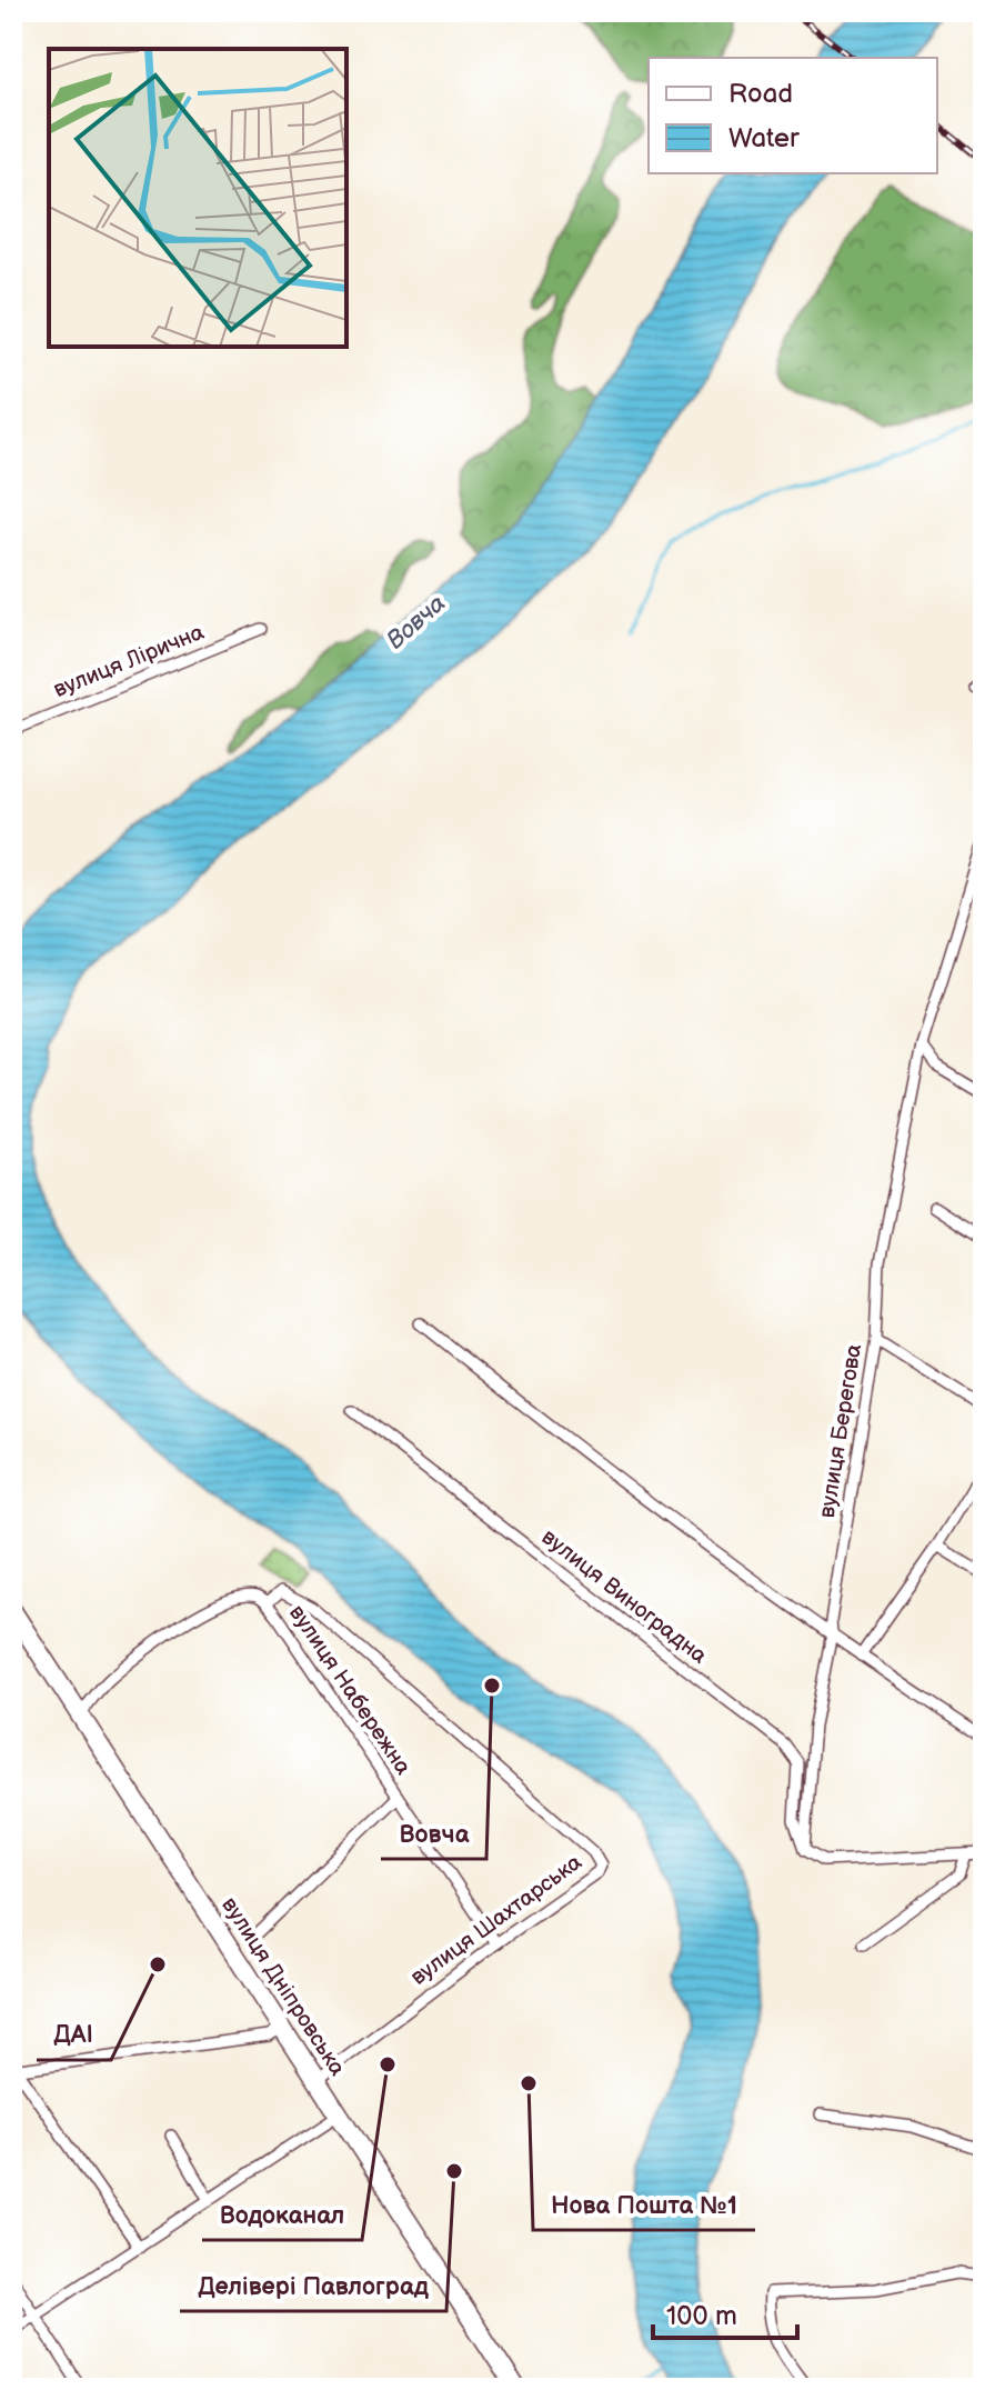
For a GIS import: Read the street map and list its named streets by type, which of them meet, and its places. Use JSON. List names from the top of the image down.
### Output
{
  "streets": {
    "highway": ["вулиця Дніпровська"],
    "street": [
      "вулиця Лірична",
      "вулиця Берегова",
      "вулиця Виноградна",
      "вулиця Набережна",
      "вулиця Шахтарська"
    ]
  },
  "crossings": [
    ["вулиця Берегова", "вулиця Виноградна"],
    ["вулиця Набережна", "вулиця Шахтарська"],
    ["вулиця Шахтарська", "вулиця Дніпровська"]
  ],
  "water": ["Вовча"],
  "places": [
    "Вовча",
    "ДАІ",
    "Водоканал",
    "Нова Пошта №1",
    "Делівері Павлоград"
  ],
  "legend": ["Road", "Water"],
  "scale_bar": "100 m"
}
